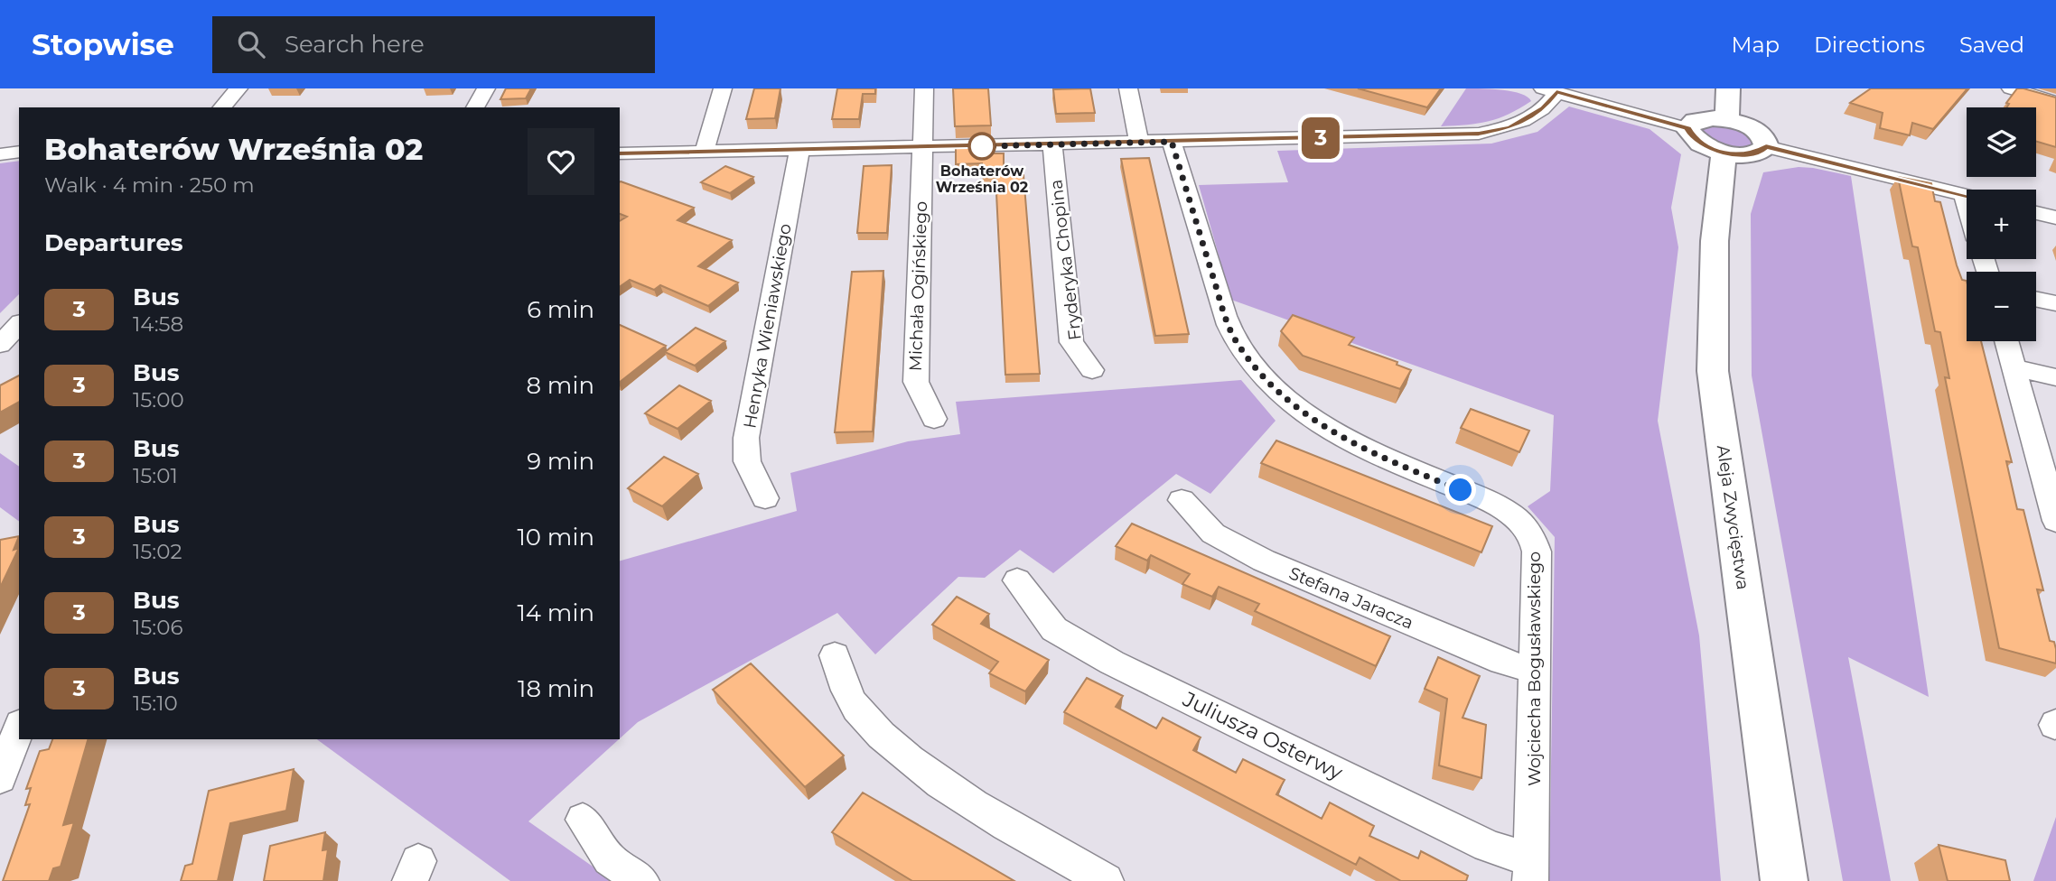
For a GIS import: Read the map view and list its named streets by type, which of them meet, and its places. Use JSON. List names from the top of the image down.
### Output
{
  "streets": {
    "main road": ["Aleja Zwycięstwa"],
    "street": [
      "Fryderyka Chopina",
      "Michała Ogińskiego",
      "Henryka Wieniawskiego",
      "Stefana Jaracza",
      "Wojciecha Bogusławskiego",
      "Juliusza Osterwy"
    ]
  },
  "crossings": [
    ["Stefana Jaracza", "Wojciecha Bogusławskiego"],
    ["Wojciecha Bogusławskiego", "Juliusza Osterwy"]
  ],
  "places": ["Bohaterów Września 02"],
  "lines": ["bus line 3"],
  "page": {
    "header": "Stopwise",
    "search": "Search here",
    "nav": ["Map", "Directions", "Saved"],
    "on_map": "3",
    "map_buttons": ["+", "−"],
    "heading": [
      ["Bohaterów Września 02", "Walk · 4 min · 250 m"],
      "Departures"
    ],
    "list": [
      {
        "mark": "3",
        "name": "Bus",
        "note": "14:58",
        "value": "6 min"
      },
      {
        "mark": "3",
        "name": "Bus",
        "note": "15:00",
        "value": "8 min"
      },
      {
        "mark": "3",
        "name": "Bus",
        "note": "15:01",
        "value": "9 min"
      },
      {
        "mark": "3",
        "name": "Bus",
        "note": "15:02",
        "value": "10 min"
      },
      {
        "mark": "3",
        "name": "Bus",
        "note": "15:06",
        "value": "14 min"
      },
      {
        "mark": "3",
        "name": "Bus",
        "note": "15:10",
        "value": "18 min"
      }
    ]
  }
}
